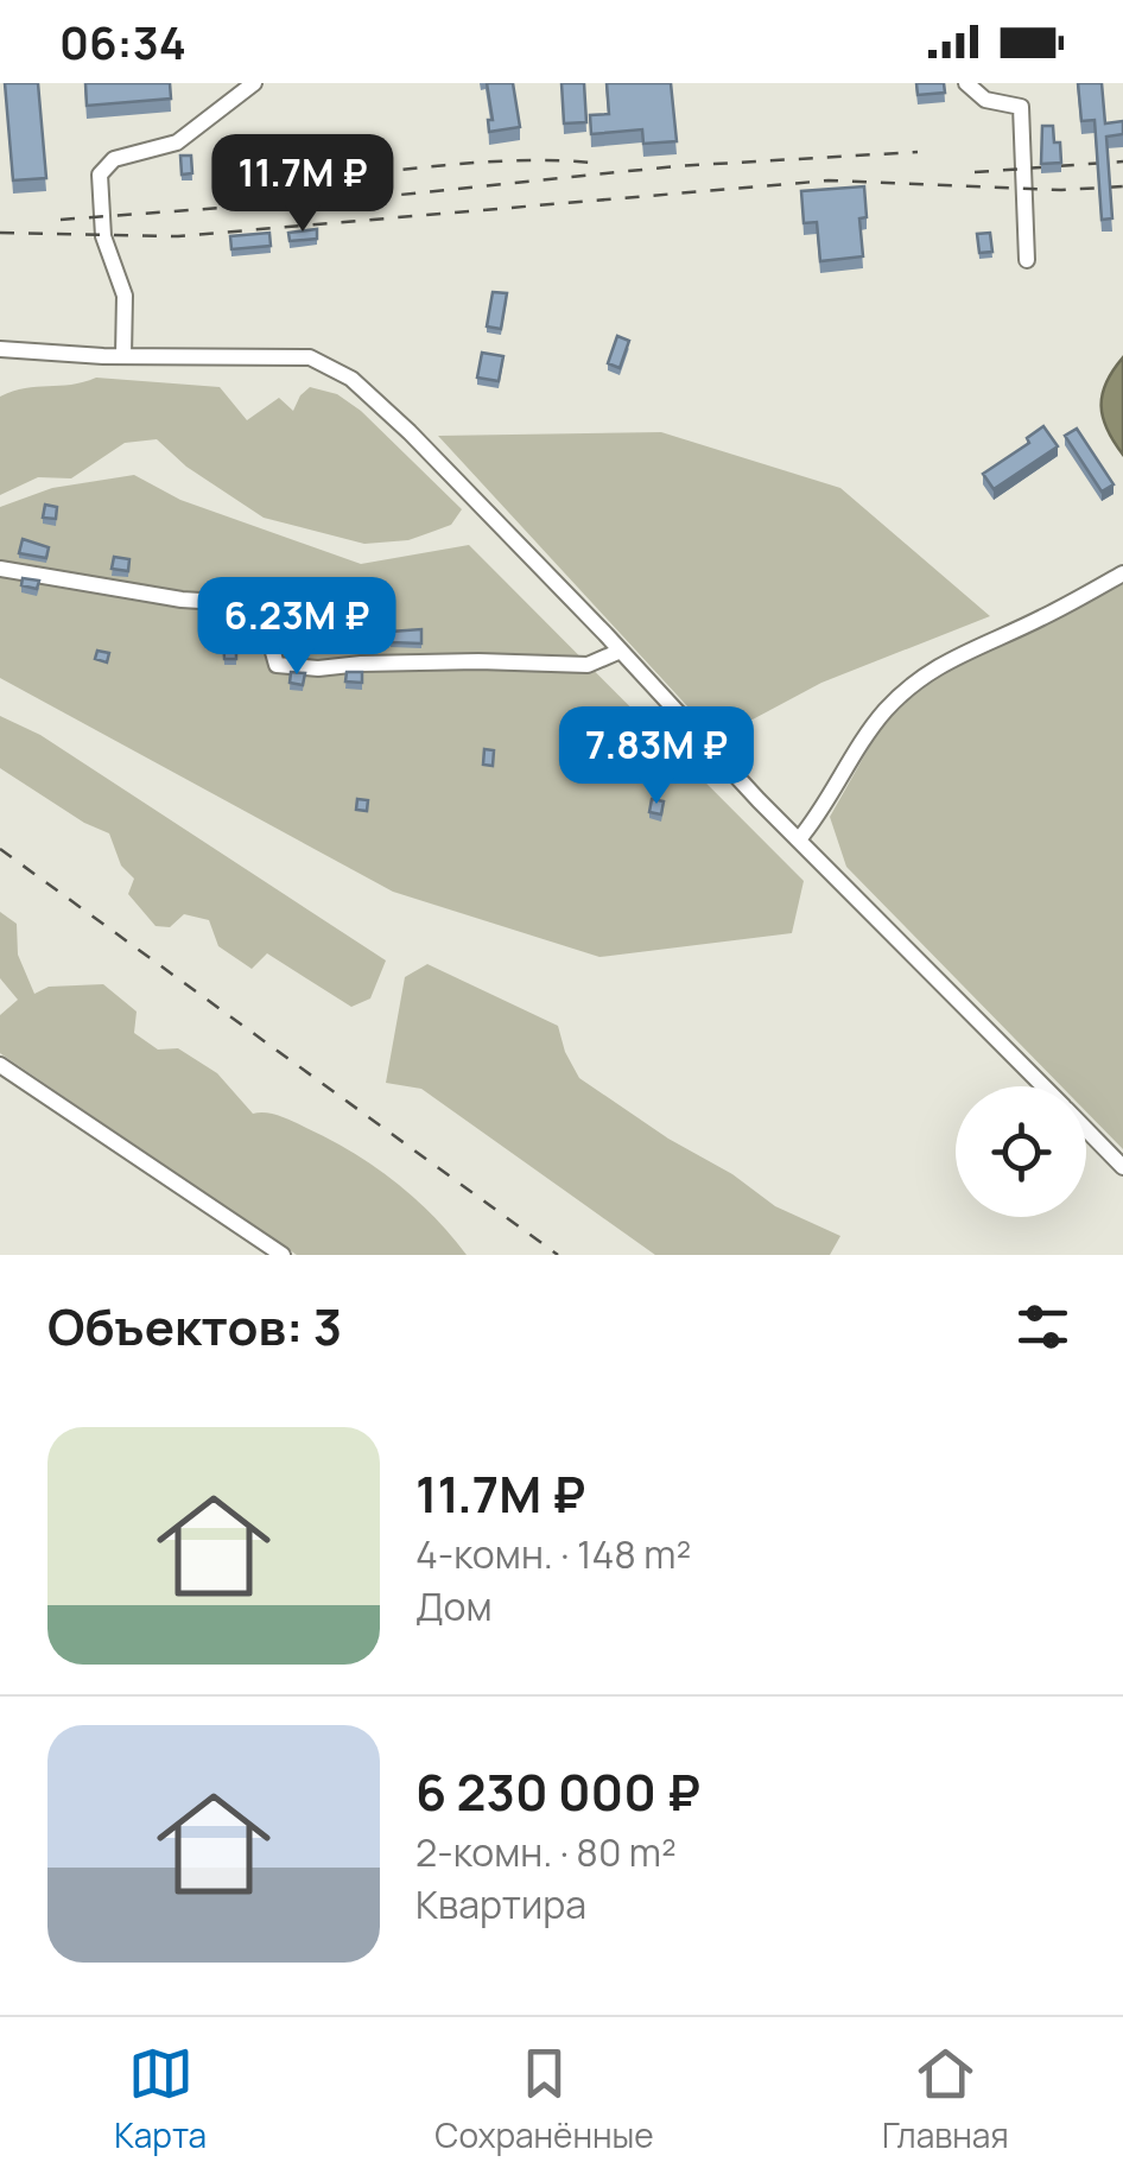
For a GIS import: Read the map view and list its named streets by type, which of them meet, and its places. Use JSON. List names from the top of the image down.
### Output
{
  "page": {
    "status": "06:34",
    "price": ["11.7M ₽", "6.23M ₽", "7.83M ₽"],
    "heading": "Объектов: 3",
    "list": [
      {
        "name": "11.7M ₽",
        "note": "4-комн. · 148 m² · Дом"
      },
      {
        "name": "6 230 000 ₽",
        "note": "2-комн. · 80 m² · Квартира"
      }
    ],
    "tabs": ["Карта", "Сохранённые", "Главная"]
  }
}
